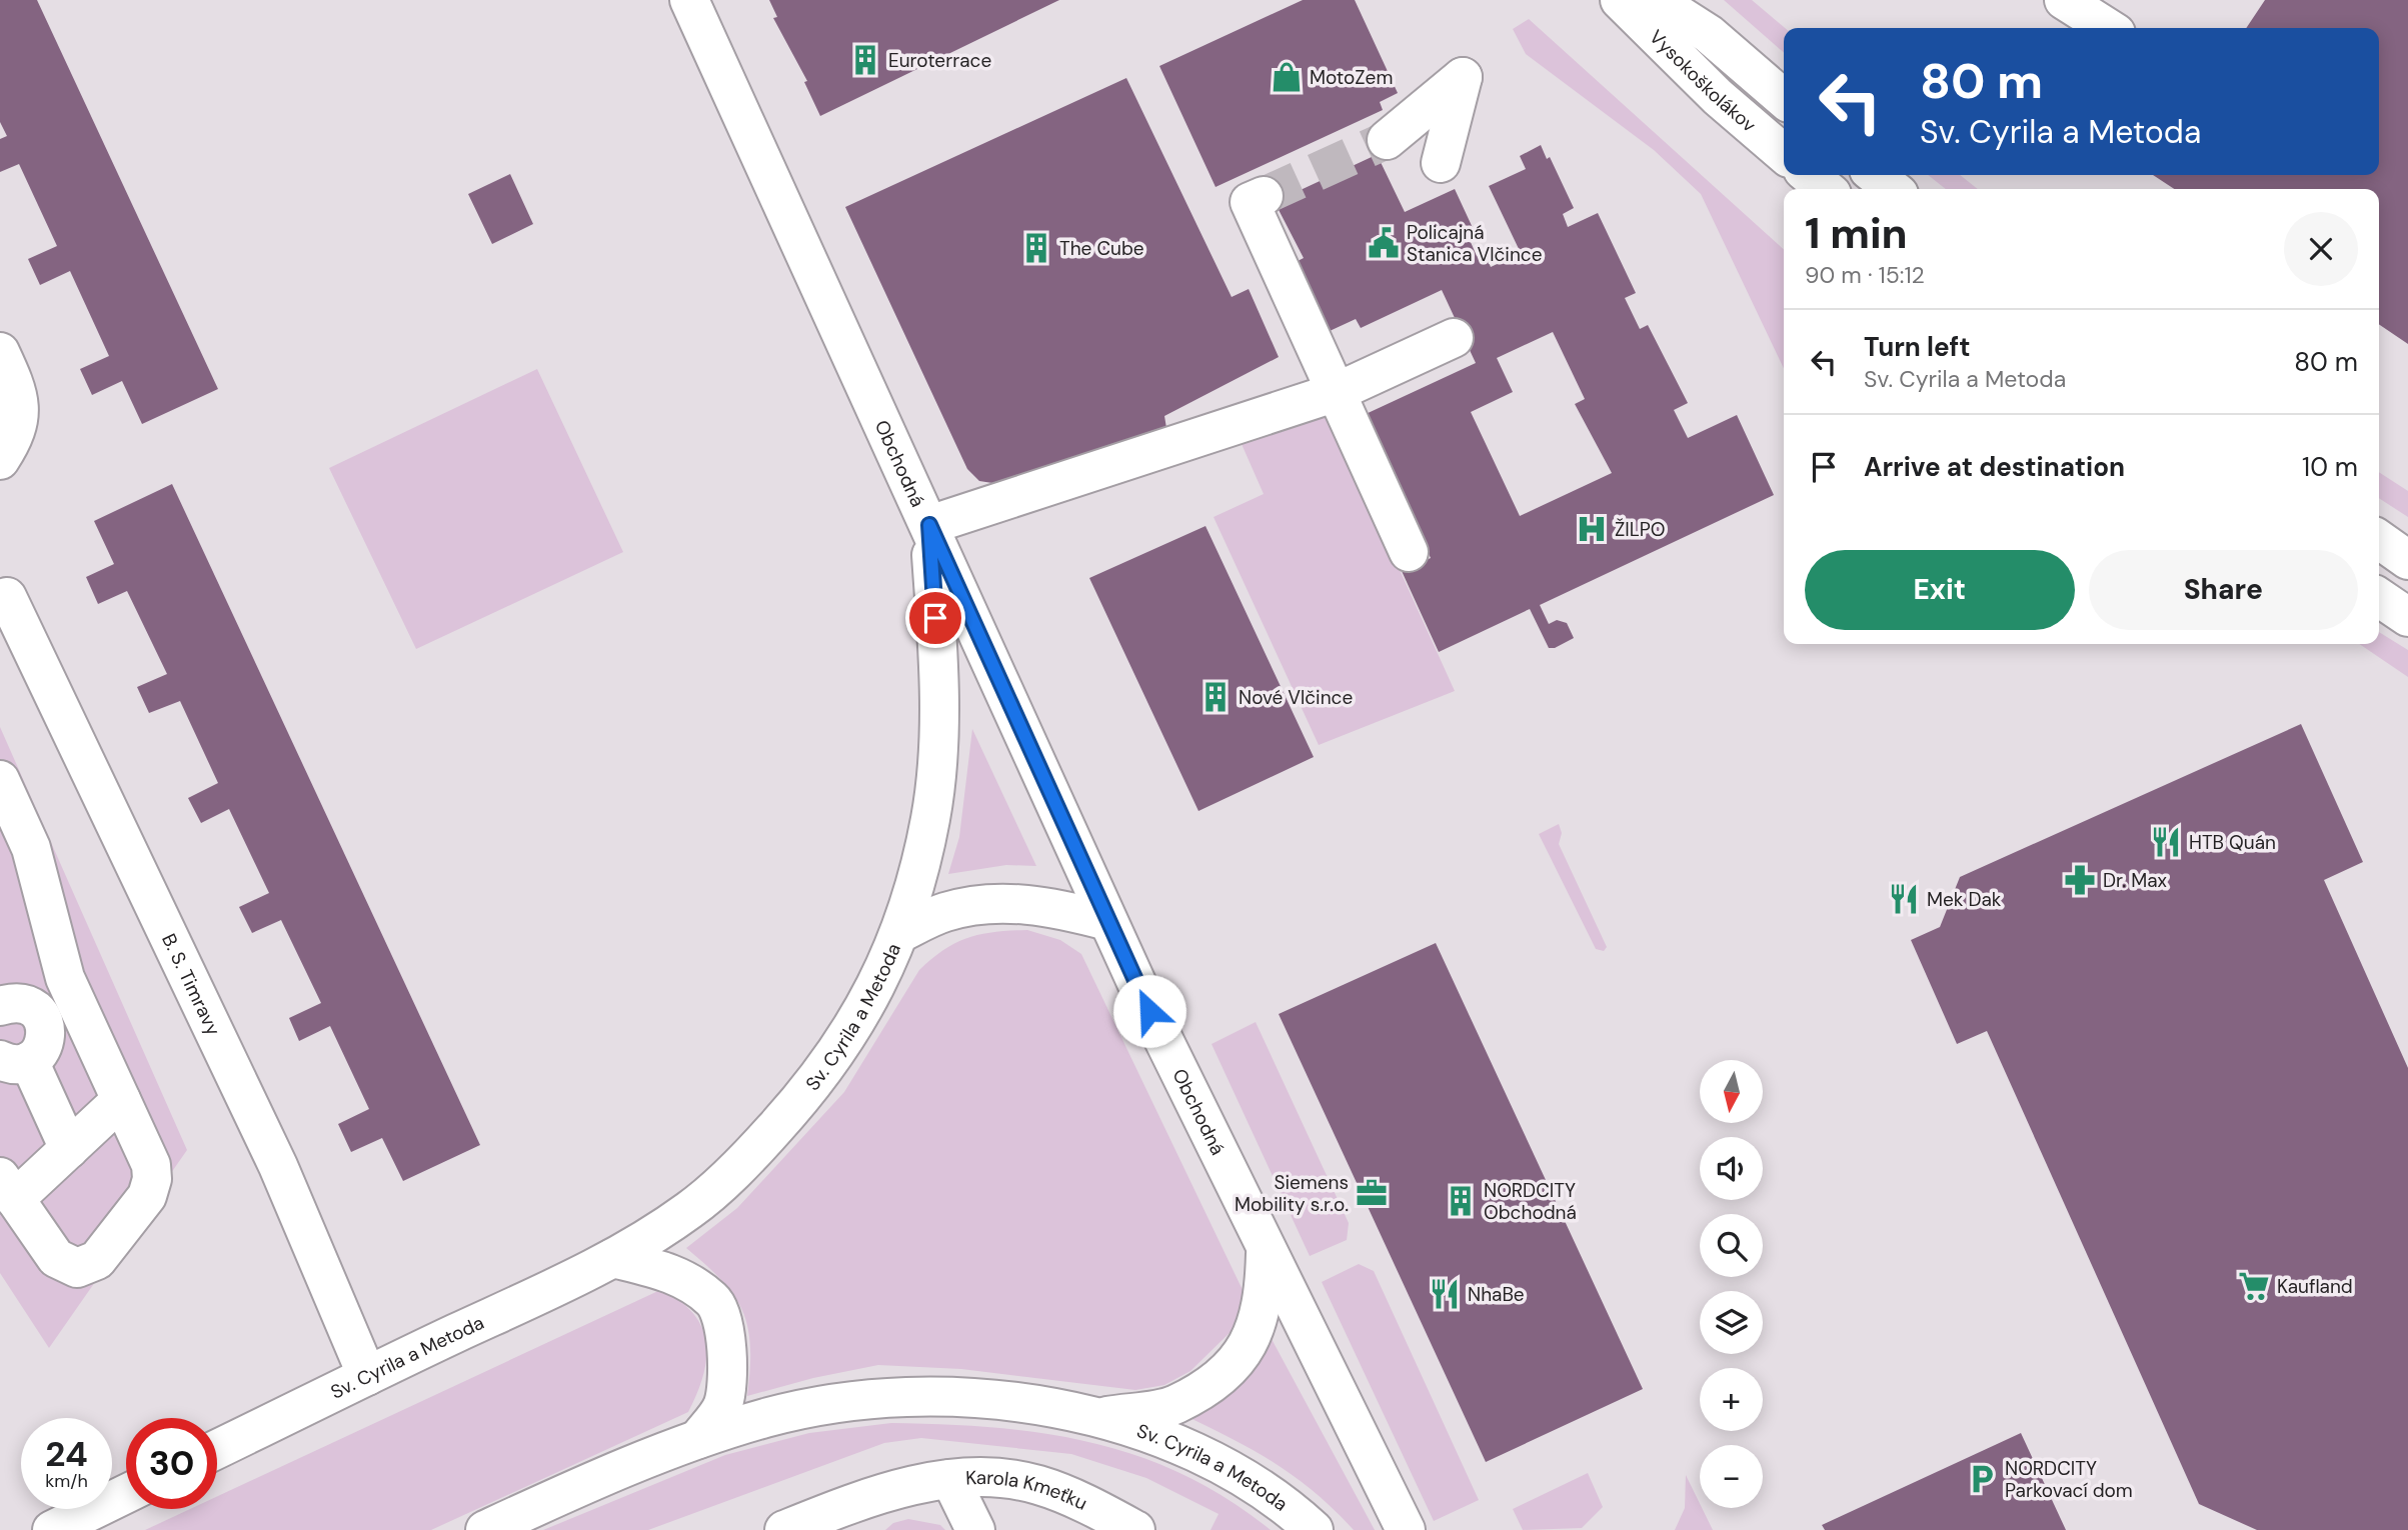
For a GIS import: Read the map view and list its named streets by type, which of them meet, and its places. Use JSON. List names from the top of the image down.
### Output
{
  "streets": {
    "street": [
      "Vysokoškolákov",
      "Obchodná",
      "B. S. Timravy",
      "Sv. Cyrila a Metoda",
      "Karola Kmeťku"
    ]
  },
  "crossings": [
    ["Obchodná", "Sv. Cyrila a Metoda"],
    ["B. S. Timravy", "Sv. Cyrila a Metoda"]
  ],
  "places": {
    "building": [
      "Euroterrace",
      "The Cube",
      "Nové Vlčince",
      "NORDCITY Obchodná"
    ],
    "shop": ["MotoZem"],
    "public building": ["Policajná Stanica Vlčince"],
    "hospital": ["ŽILPO"],
    "restaurant": ["HTB Quán", "Mek Dak", "NhaBe"],
    "pharmacy": ["Dr. Max"],
    "office": ["Siemens Mobility s.r.o."],
    "supermarket": ["Kaufland"],
    "parking": ["NORDCITY Parkovací dom"]
  },
  "north": "bottom",
  "page": {
    "turn": ["80 m", "Sv. Cyrila a Metoda"],
    "heading": ["1 min", "90 m · 15:12"],
    "list": [
      {
        "name": "Turn left",
        "note": "Sv. Cyrila a Metoda",
        "value": "80 m"
      },
      {
        "name": "Arrive at destination",
        "value": "10 m"
      }
    ],
    "buttons": ["Exit", "Share"],
    "map_buttons": ["+", "−"],
    "speed": "24 km/h",
    "limit": "30"
  }
}
